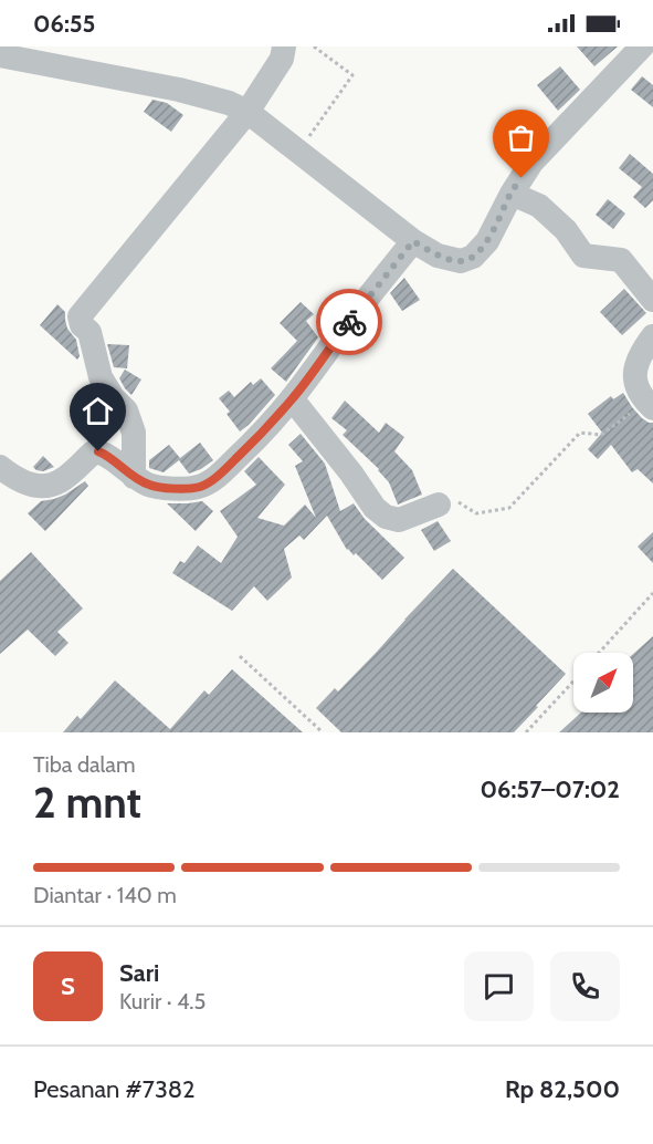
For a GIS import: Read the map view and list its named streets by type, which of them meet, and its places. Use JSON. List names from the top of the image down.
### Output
{
  "north": "top right",
  "page": {
    "status": "06:55",
    "heading": ["2 mnt", "Tiba dalam", "06:57–07:02"],
    "panel": [
      "Sari",
      "Kurir · 4.5",
      "Pesanan #7382",
      "Rp 82,500"
    ],
    "bar": "Diantar · 140 m",
    "round": "S"
  }
}
